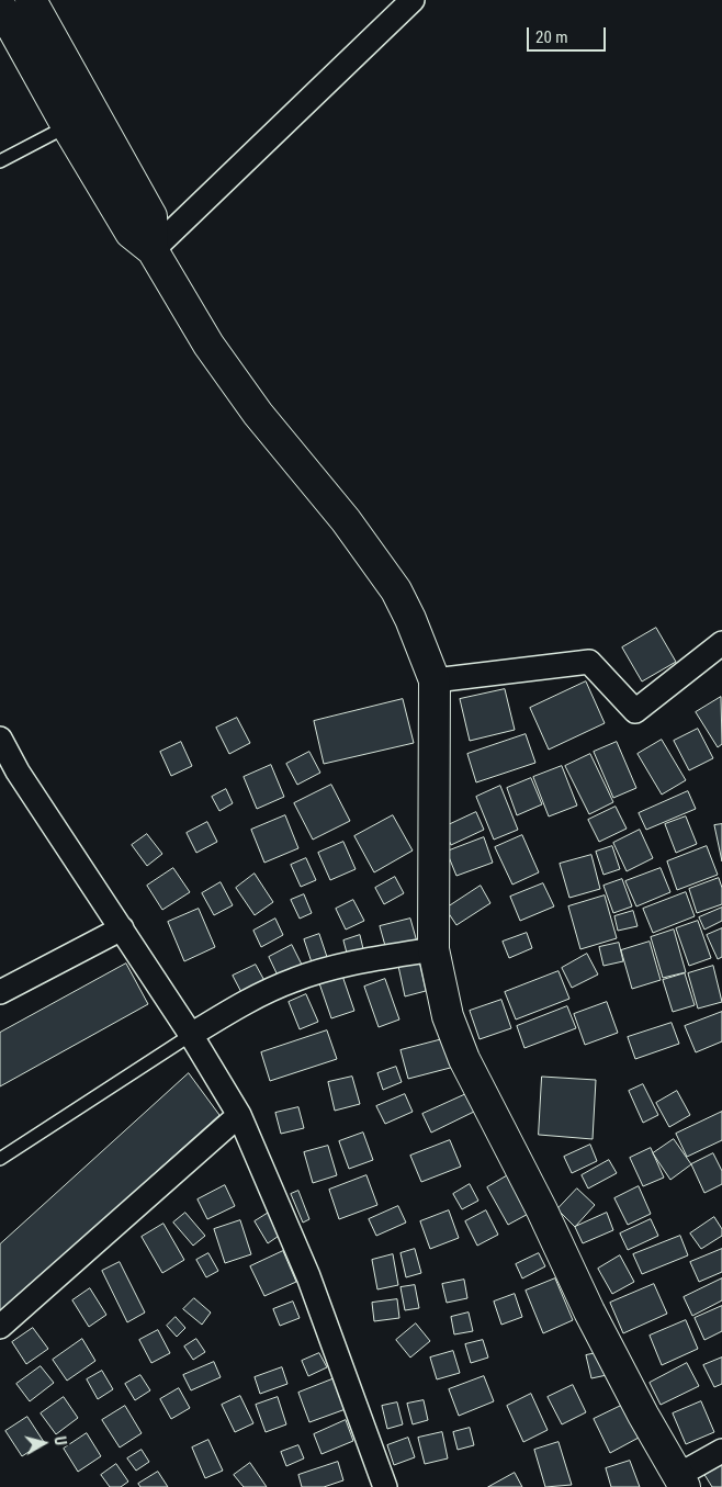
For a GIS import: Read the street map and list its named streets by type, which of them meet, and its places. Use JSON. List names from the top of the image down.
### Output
{
  "scale_bar": "20 m",
  "north": "right"
}
